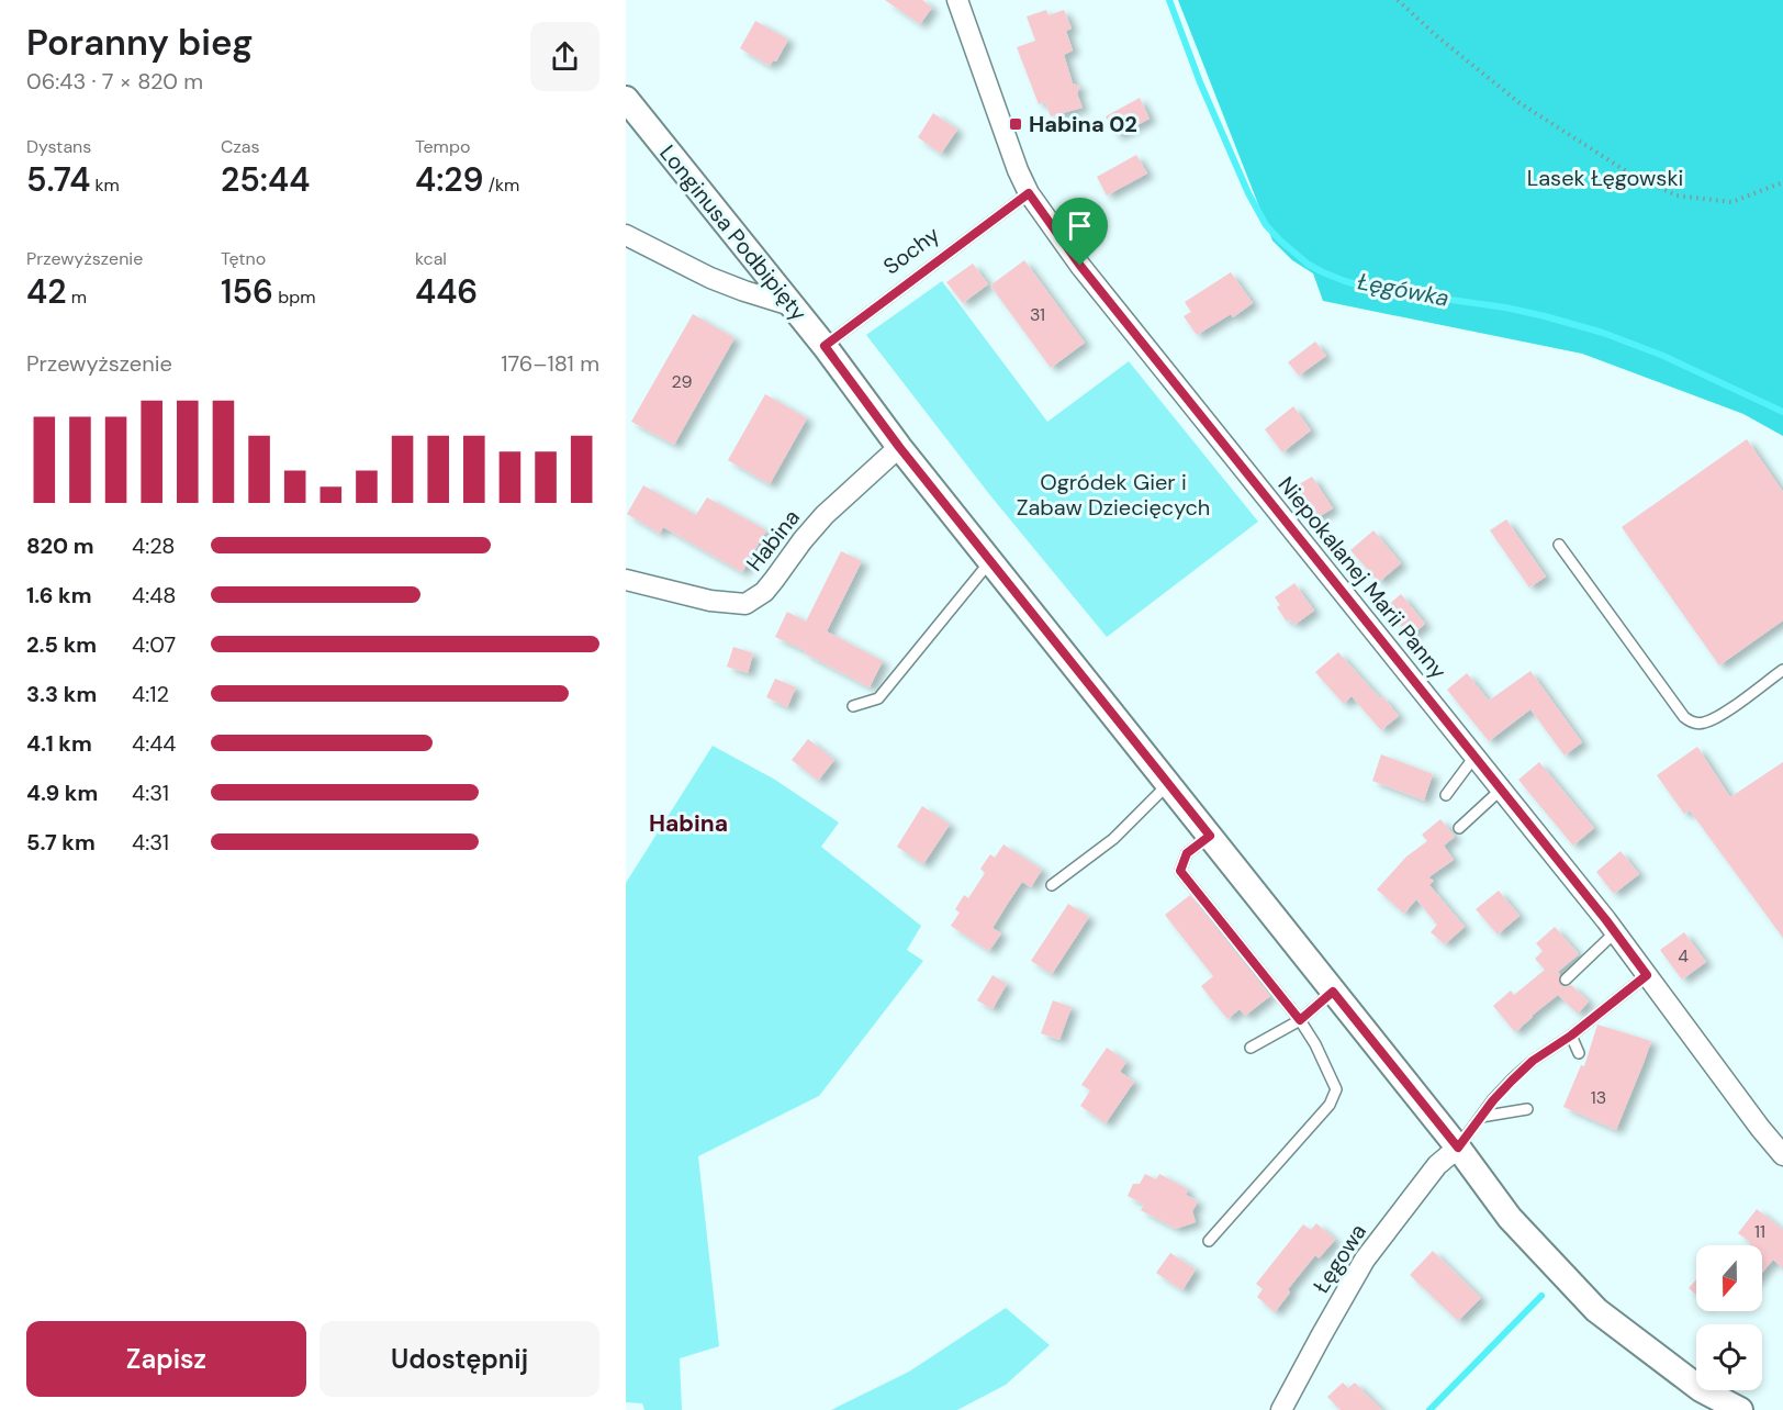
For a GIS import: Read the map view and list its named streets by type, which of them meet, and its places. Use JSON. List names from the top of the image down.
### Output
{
  "streets": {
    "street": [
      "Longinusa Podbipięty",
      "Habina",
      "Niepokalanej Marii Panny",
      "Łęgowa"
    ],
    "lane": ["Sochy"]
  },
  "crossings": [
    ["Longinusa Podbipięty", "Sochy"],
    ["Longinusa Podbipięty", "Habina"],
    ["Longinusa Podbipięty", "Łęgowa"],
    ["Sochy", "Niepokalanej Marii Panny"]
  ],
  "districts": ["Habina"],
  "water": ["Łęgówka"],
  "parks": ["Lasek Łęgowski", "Ogródek Gier i Zabaw Dziecięcych"],
  "places": {
    "transit": ["Habina 02"]
  },
  "house_numbers": [
    "31",
    "29",
    "4",
    "13",
    "11"
  ],
  "north": "bottom",
  "page": {
    "heading": ["Poranny bieg", "06:43 · 7 × 820 m"],
    "stats": [
      ["Dystans", "5.74 km"],
      ["Czas", "25:44"],
      ["Tempo", "4:29 /km"],
      ["Przewyższenie", "42 m"],
      ["Tętno", "156 bpm"],
      ["kcal", "446"]
    ],
    "chart": ["Przewyższenie", "176–181 m"],
    "list": [
      {
        "name": "820 m",
        "note": "4:28"
      },
      {
        "name": "1.6 km",
        "note": "4:48"
      },
      {
        "name": "2.5 km",
        "note": "4:07"
      },
      {
        "name": "3.3 km",
        "note": "4:12"
      },
      {
        "name": "4.1 km",
        "note": "4:44"
      },
      {
        "name": "4.9 km",
        "note": "4:31"
      },
      {
        "name": "5.7 km",
        "note": "4:31"
      }
    ],
    "buttons": ["Zapisz", "Udostępnij"]
  }
}
